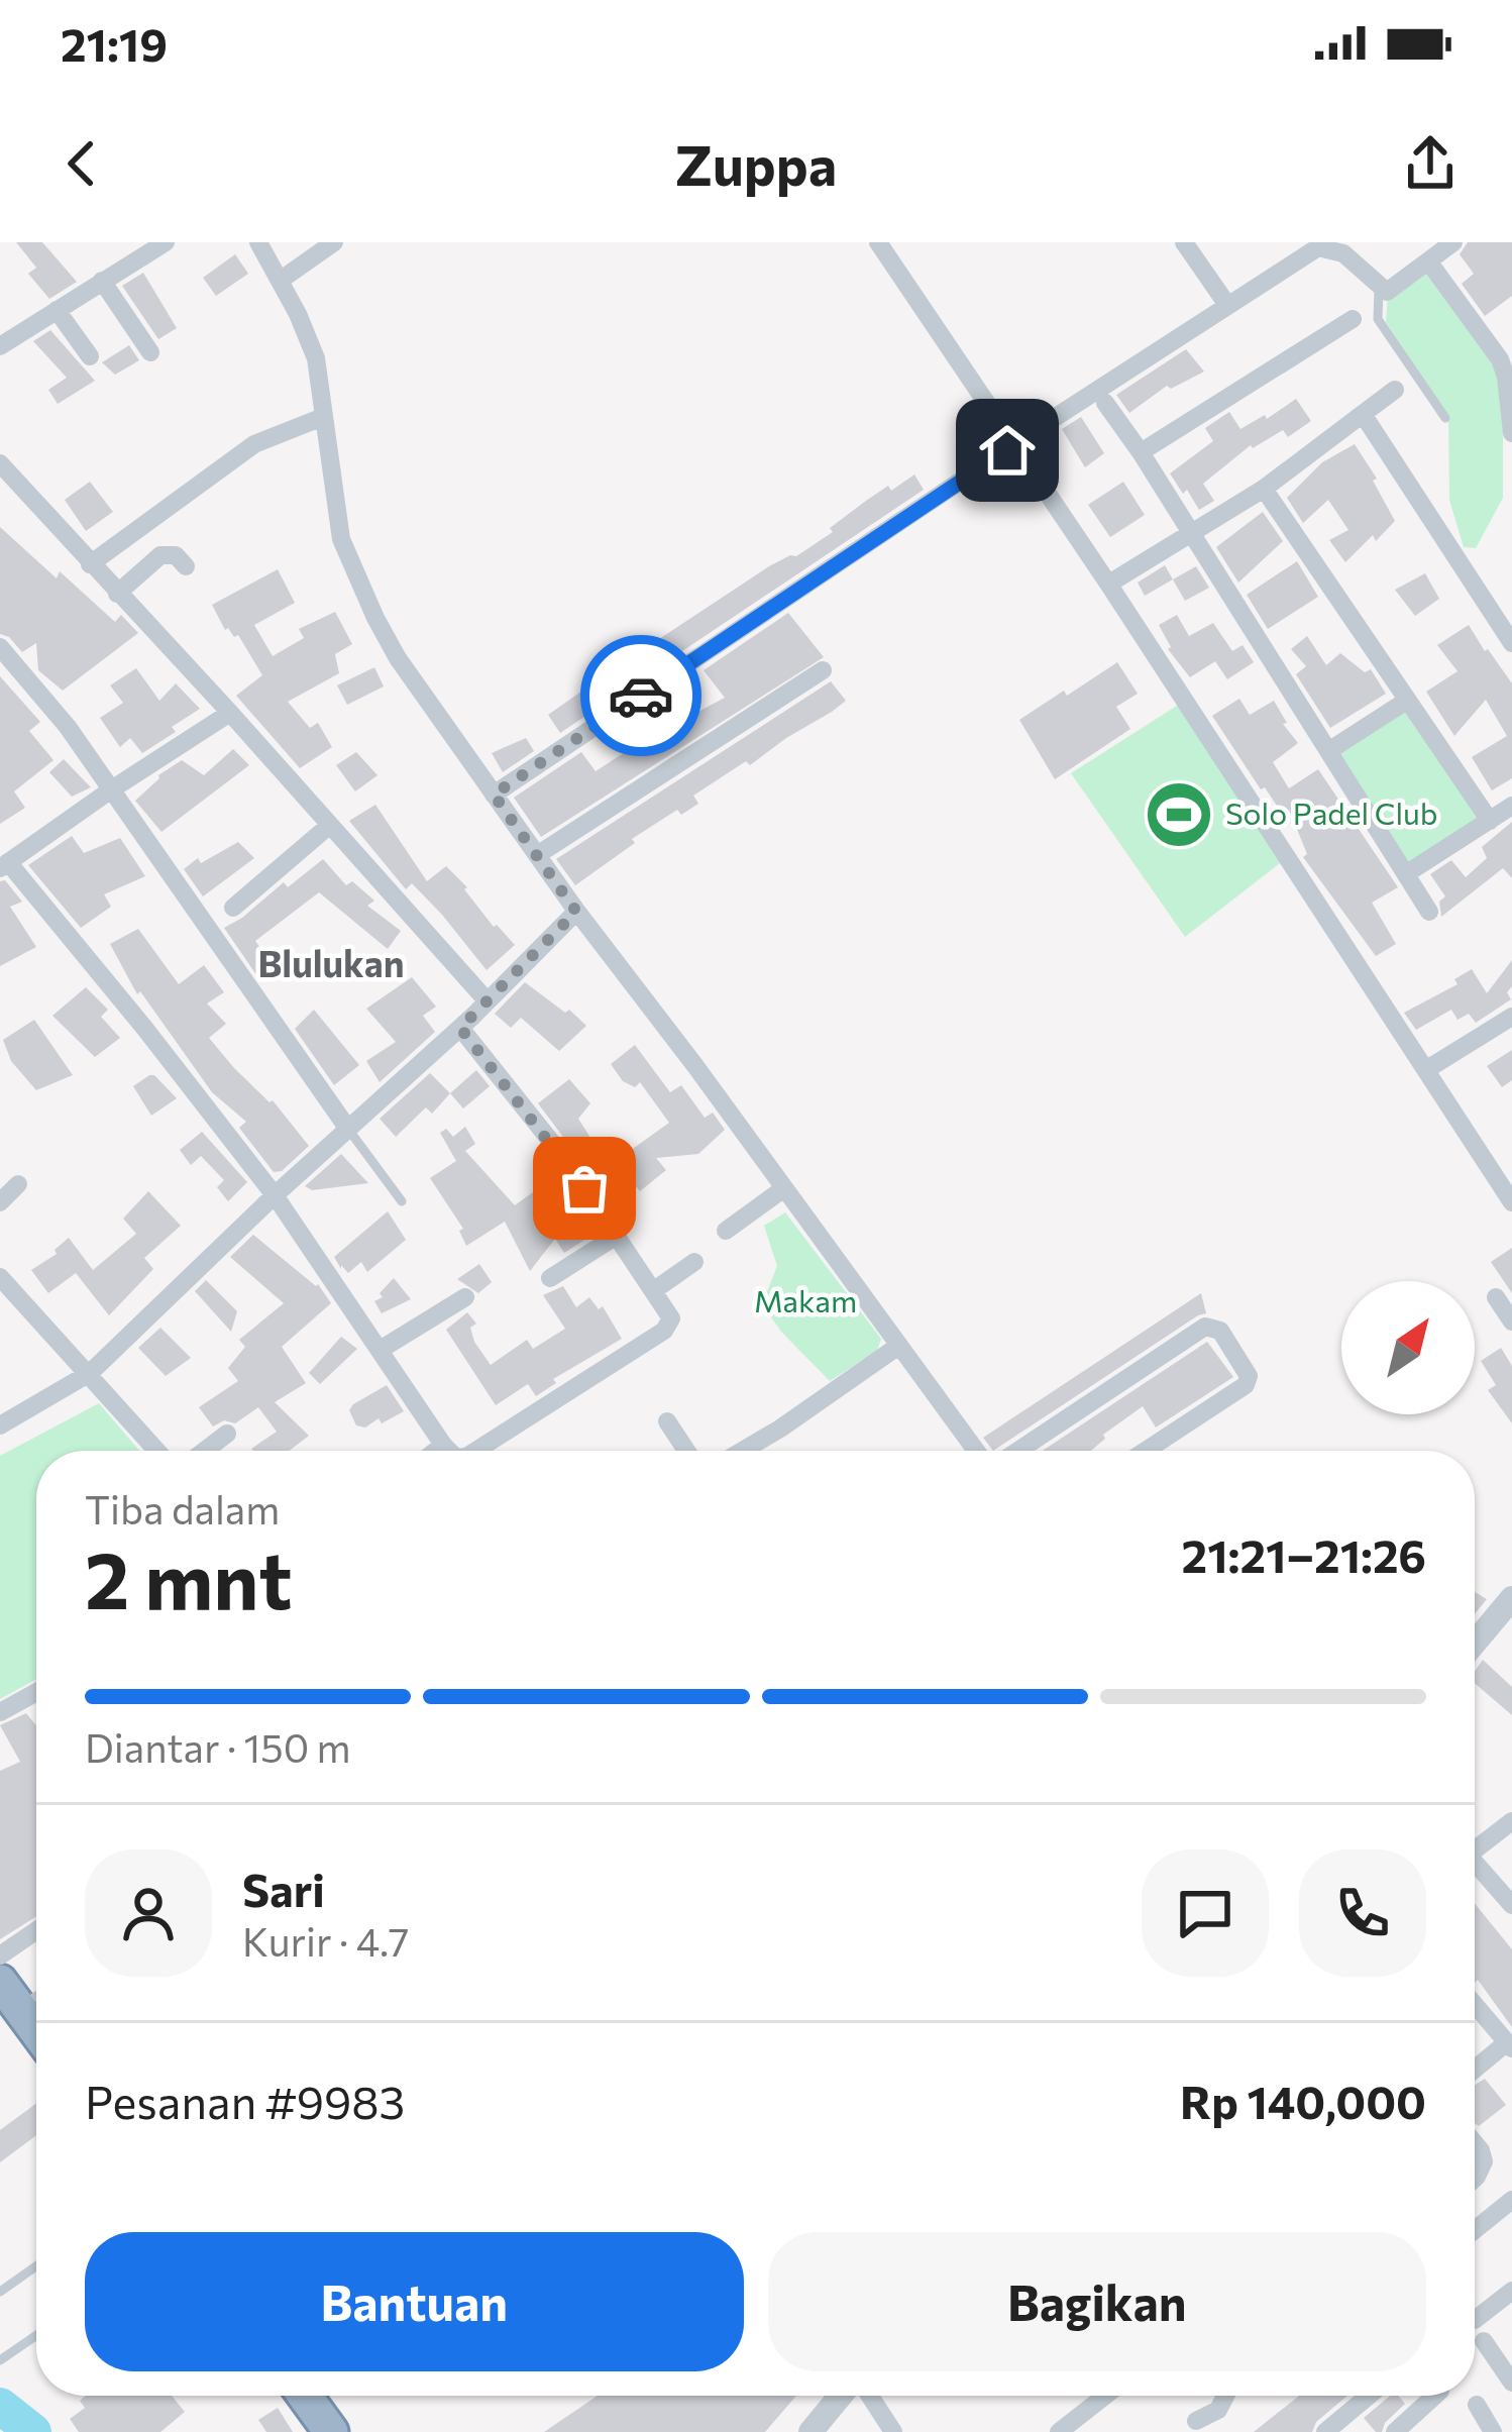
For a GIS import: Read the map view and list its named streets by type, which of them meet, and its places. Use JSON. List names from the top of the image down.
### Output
{
  "districts": ["Blulukan"],
  "parks": ["Makam"],
  "places": {
    "sports": ["Solo Padel Club"]
  },
  "north": "top right",
  "page": {
    "status": "21:19",
    "header": "Zuppa",
    "heading": ["2 mnt", "Tiba dalam", "21:21–21:26"],
    "panel": [
      "Sari",
      "Kurir · 4.7",
      "Pesanan #9983",
      "Rp 140,000"
    ],
    "bar": "Diantar · 150 m",
    "buttons": ["Bantuan", "Bagikan"]
  }
}
